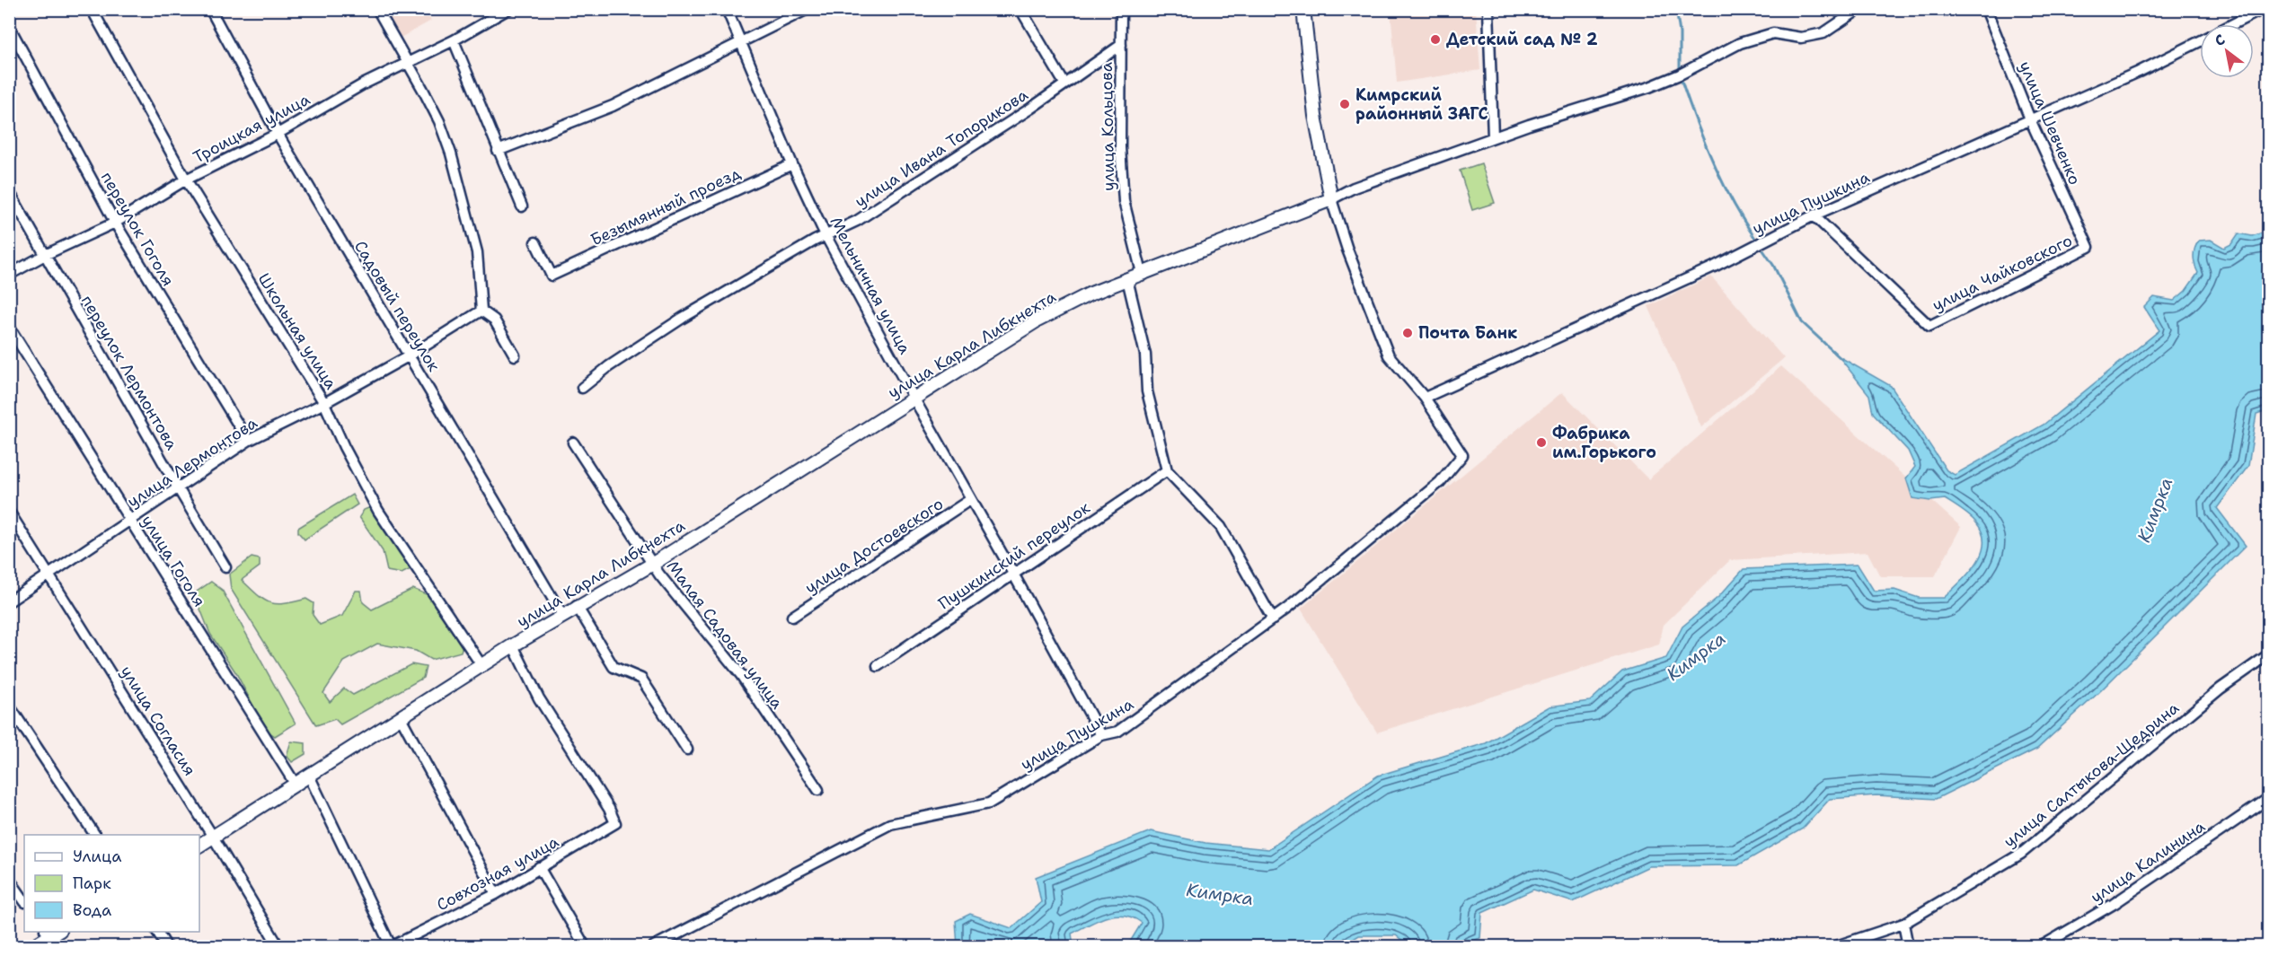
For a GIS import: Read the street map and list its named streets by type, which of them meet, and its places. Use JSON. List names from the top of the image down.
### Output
{
  "streets": {
    "street": [
      "улица Шевченко",
      "улица Кольцова",
      "Троицкая улица",
      "улица Ивана Топорикова",
      "улица Пушкина",
      "Безымянный проезд",
      "переулок Гоголя",
      "улица Чайковского",
      "Мельничная улица",
      "Садовый переулок",
      "Школьная улица",
      "улица Карла Либкнехта",
      "переулок Лермонтова",
      "улица Лермонтова",
      "улица Достоевского",
      "Пушкинский переулок",
      "улица Гоголя",
      "Малая Садовая улица",
      "улица Согласия",
      "улица Салтыкова-Щедрина",
      "улица Калинина",
      "Совхозная улица"
    ]
  },
  "crossings": [
    ["улица Шевченко", "улица Пушкина"],
    ["улица Шевченко", "улица Чайковского"],
    ["улица Кольцова", "улица Ивана Топорикова"],
    ["улица Кольцова", "улица Карла Либкнехта"],
    ["Троицкая улица", "переулок Гоголя"],
    ["Троицкая улица", "Садовый переулок"],
    ["Троицкая улица", "Школьная улица"],
    ["Троицкая улица", "переулок Лермонтова"],
    ["улица Ивана Топорикова", "Мельничная улица"],
    ["улица Пушкина", "улица Чайковского"],
    ["улица Пушкина", "Мельничная улица"],
    ["Безымянный проезд", "Мельничная улица"],
    ["переулок Гоголя", "улица Лермонтова"],
    ["Мельничная улица", "улица Карла Либкнехта"],
    ["Мельничная улица", "улица Достоевского"],
    ["Мельничная улица", "Пушкинский переулок"],
    ["Садовый переулок", "улица Карла Либкнехта"],
    ["Садовый переулок", "улица Лермонтова"],
    ["Школьная улица", "улица Карла Либкнехта"],
    ["Школьная улица", "улица Лермонтова"],
    ["улица Карла Либкнехта", "улица Гоголя"],
    ["улица Карла Либкнехта", "Малая Садовая улица"],
    ["улица Карла Либкнехта", "улица Согласия"],
    ["улица Карла Либкнехта", "Совхозная улица"],
    ["переулок Лермонтова", "улица Лермонтова"],
    ["улица Лермонтова", "улица Гоголя"],
    ["улица Лермонтова", "улица Согласия"]
  ],
  "water": ["Кимрка"],
  "places": [
    "Детский сад № 2",
    "Кимрский районный ЗАГС",
    "Почта Банк",
    "Фабрика им.Горького"
  ],
  "legend": ["Улица", "Парк", "Вода"],
  "north": "top left"
}
